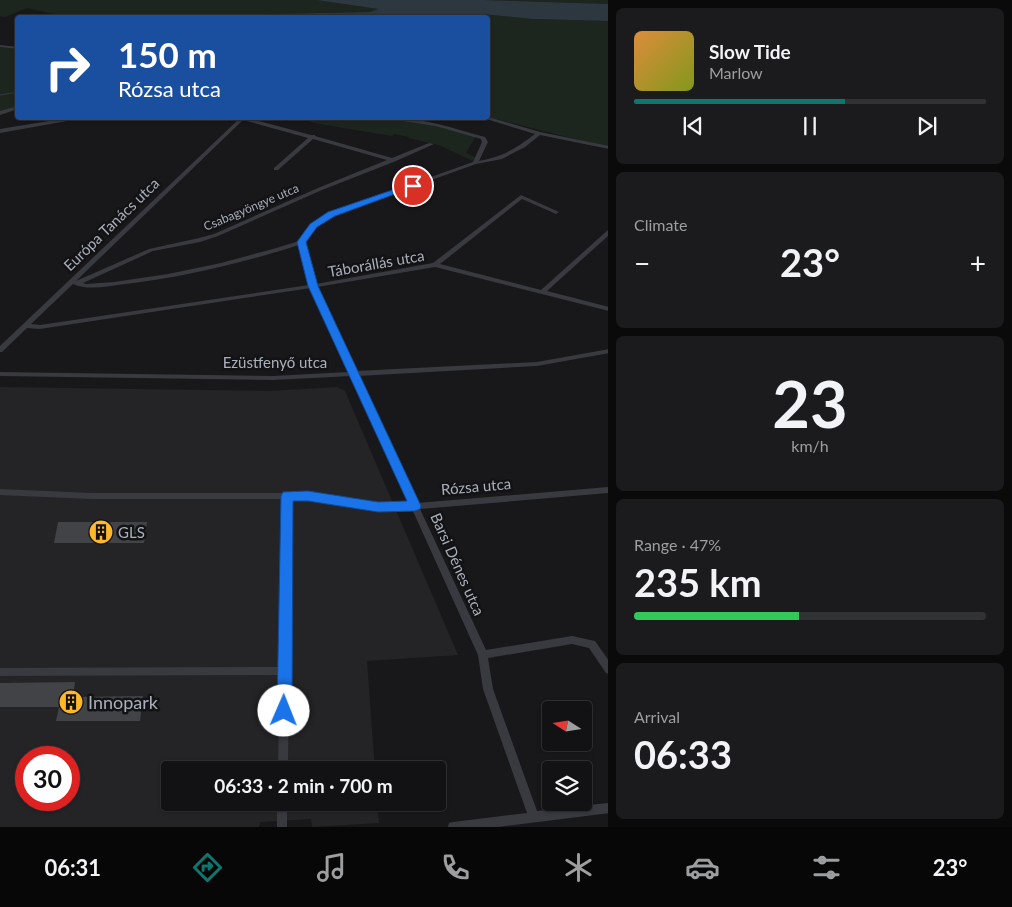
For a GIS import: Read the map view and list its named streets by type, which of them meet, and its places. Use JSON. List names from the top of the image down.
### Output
{
  "streets": {
    "street": [
      "Csabagyöngye utca",
      "Európa Tanács utca",
      "Táborállás utca",
      "Ezüstfenyő utca",
      "Rózsa utca",
      "Barsi Dénes utca"
    ]
  },
  "crossings": [
    ["Csabagyöngye utca", "Európa Tanács utca"],
    ["Európa Tanács utca", "Táborállás utca"],
    ["Táborállás utca", "Barsi Dénes utca"],
    ["Ezüstfenyő utca", "Barsi Dénes utca"],
    ["Rózsa utca", "Barsi Dénes utca"]
  ],
  "places": {
    "building": ["GLS", "Innopark"]
  },
  "north": "left",
  "page": {
    "turn": ["150 m", "Rózsa utca"],
    "song": ["Slow Tide", "Marlow"],
    "tile": [
      "Climate",
      ["23", "km/h"],
      ["Range · 47%", "235 km"],
      ["Arrival", "06:33"]
    ],
    "heat": ["−", "23°", "+"],
    "limit": "30",
    "trip": "06:33 · 2 min · 700 m",
    "tabs": ["06:31", "23°"]
  }
}
